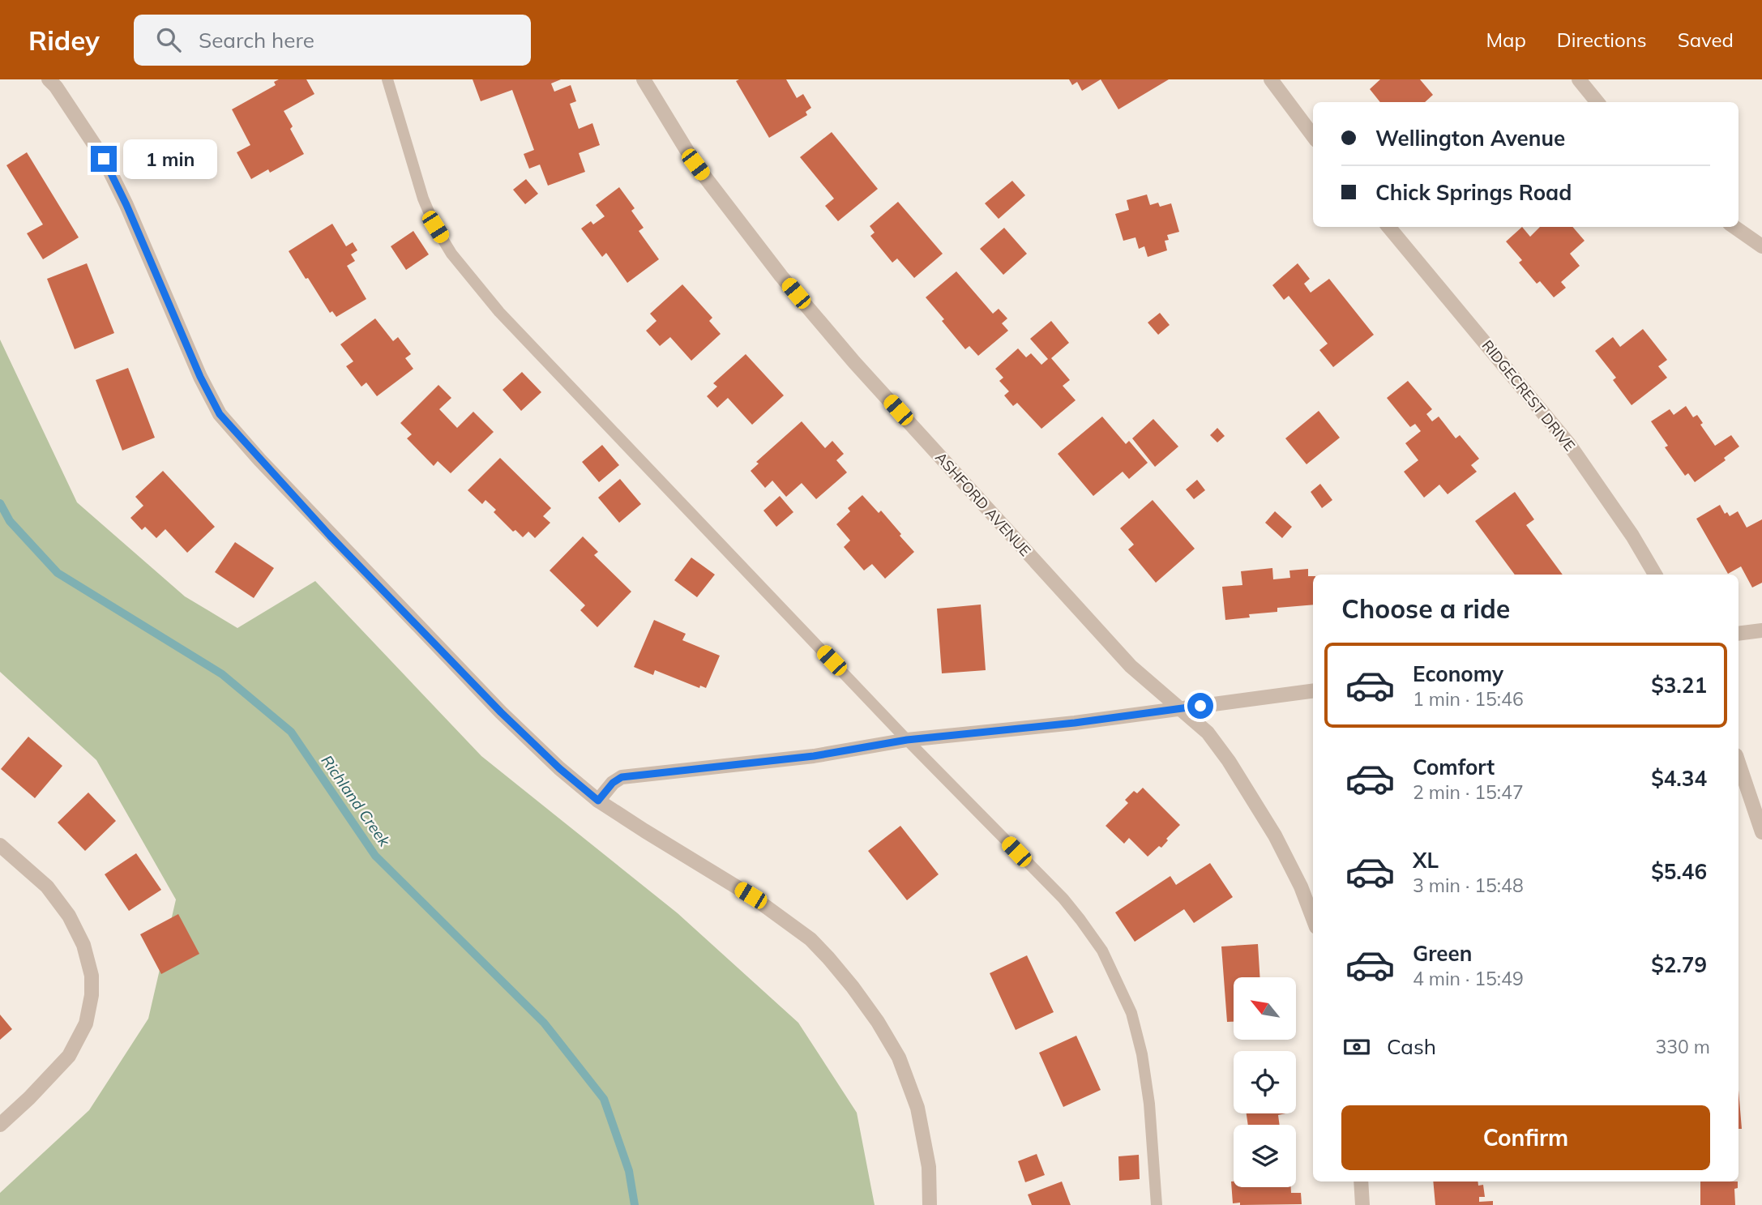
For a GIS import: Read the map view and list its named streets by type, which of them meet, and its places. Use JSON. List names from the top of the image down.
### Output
{
  "streets": {
    "street": ["RIDGECREST DRIVE", "ASHFORD AVENUE"]
  },
  "water": ["Richland Creek"],
  "north": "top left",
  "page": {
    "header": "Ridey",
    "search": "Search here",
    "nav": ["Map", "Directions", "Saved"],
    "banner": ["Wellington Avenue", "Chick Springs Road"],
    "bubble": "1 min",
    "heading": "Choose a ride",
    "list": [
      {
        "name": "Economy",
        "note": "1 min · 15:46",
        "value": "$3.21"
      },
      {
        "name": "Comfort",
        "note": "2 min · 15:47",
        "value": "$4.34"
      },
      {
        "name": "XL",
        "note": "3 min · 15:48",
        "value": "$5.46"
      },
      {
        "name": "Green",
        "note": "4 min · 15:49",
        "value": "$2.79"
      }
    ],
    "pay": ["Cash", "330 m"],
    "buttons": "Confirm"
  }
}
